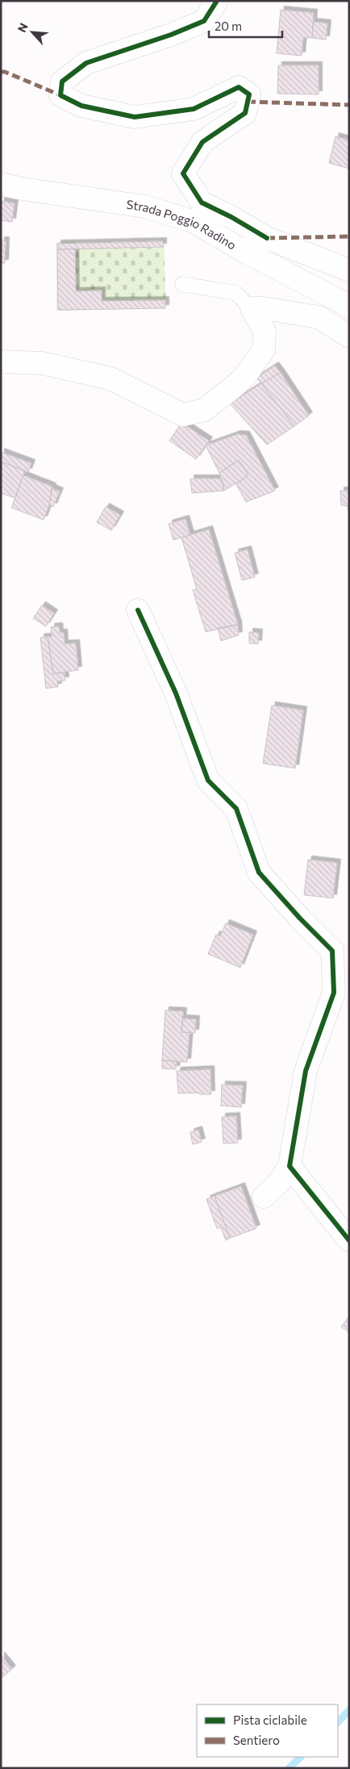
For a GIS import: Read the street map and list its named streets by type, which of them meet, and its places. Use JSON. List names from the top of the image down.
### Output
{
  "streets": {
    "street": ["Strada Poggio Radino"]
  },
  "legend": ["Pista ciclabile", "Sentiero"],
  "scale_bar": "20 m",
  "north": "top left"
}
